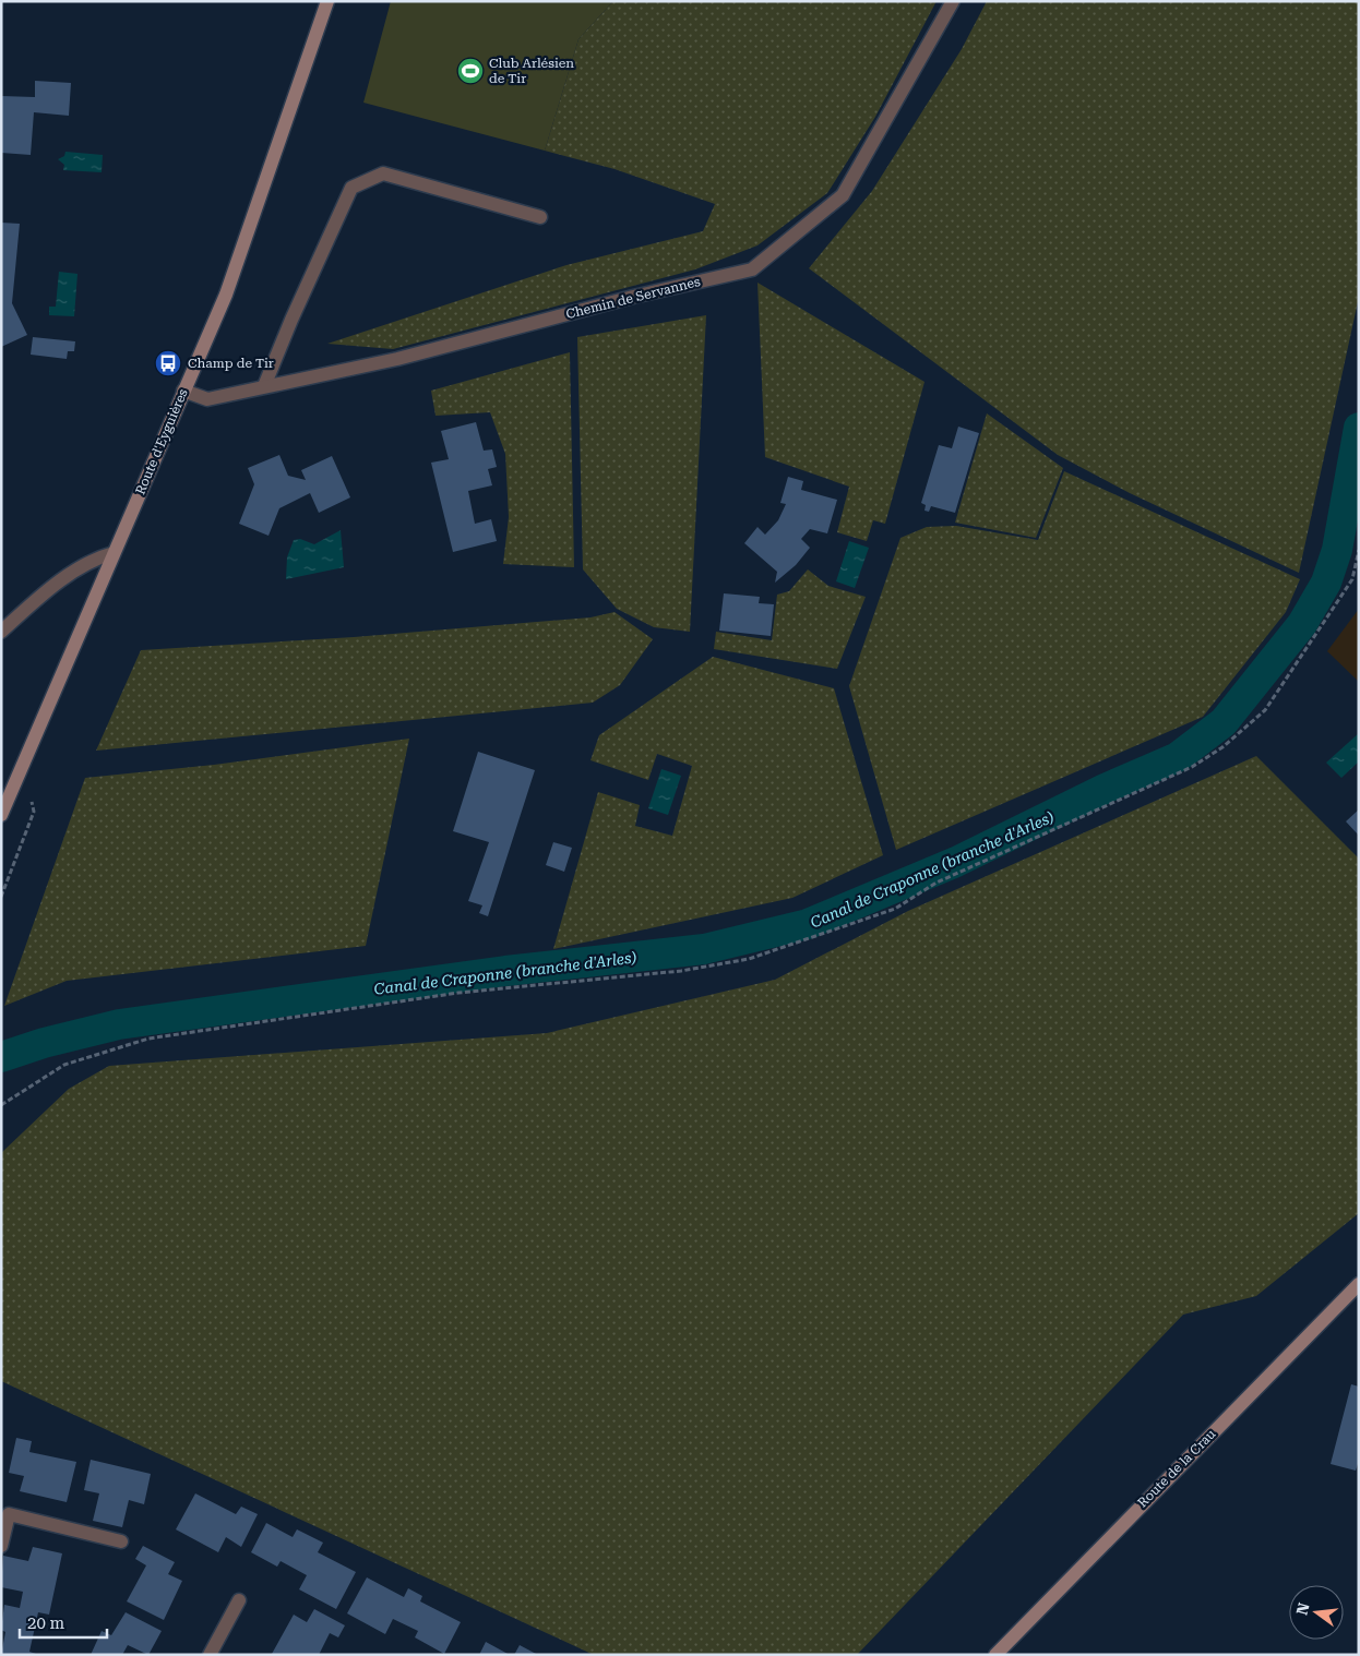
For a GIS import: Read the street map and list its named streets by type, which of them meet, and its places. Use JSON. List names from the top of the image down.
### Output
{
  "streets": {
    "main road": ["Route d'Eyguières", "Route de la Crau"],
    "street": ["Chemin de Servannes"]
  },
  "crossings": [
    ["Chemin de Servannes", "Route d'Eyguières"]
  ],
  "water": ["Canal de Craponne (branche d'Arles)"],
  "places": {
    "sports": ["Club Arlésien de Tir"],
    "bus stop": ["Champ de Tir"]
  },
  "scale_bar": "20 m",
  "north": "left"
}
